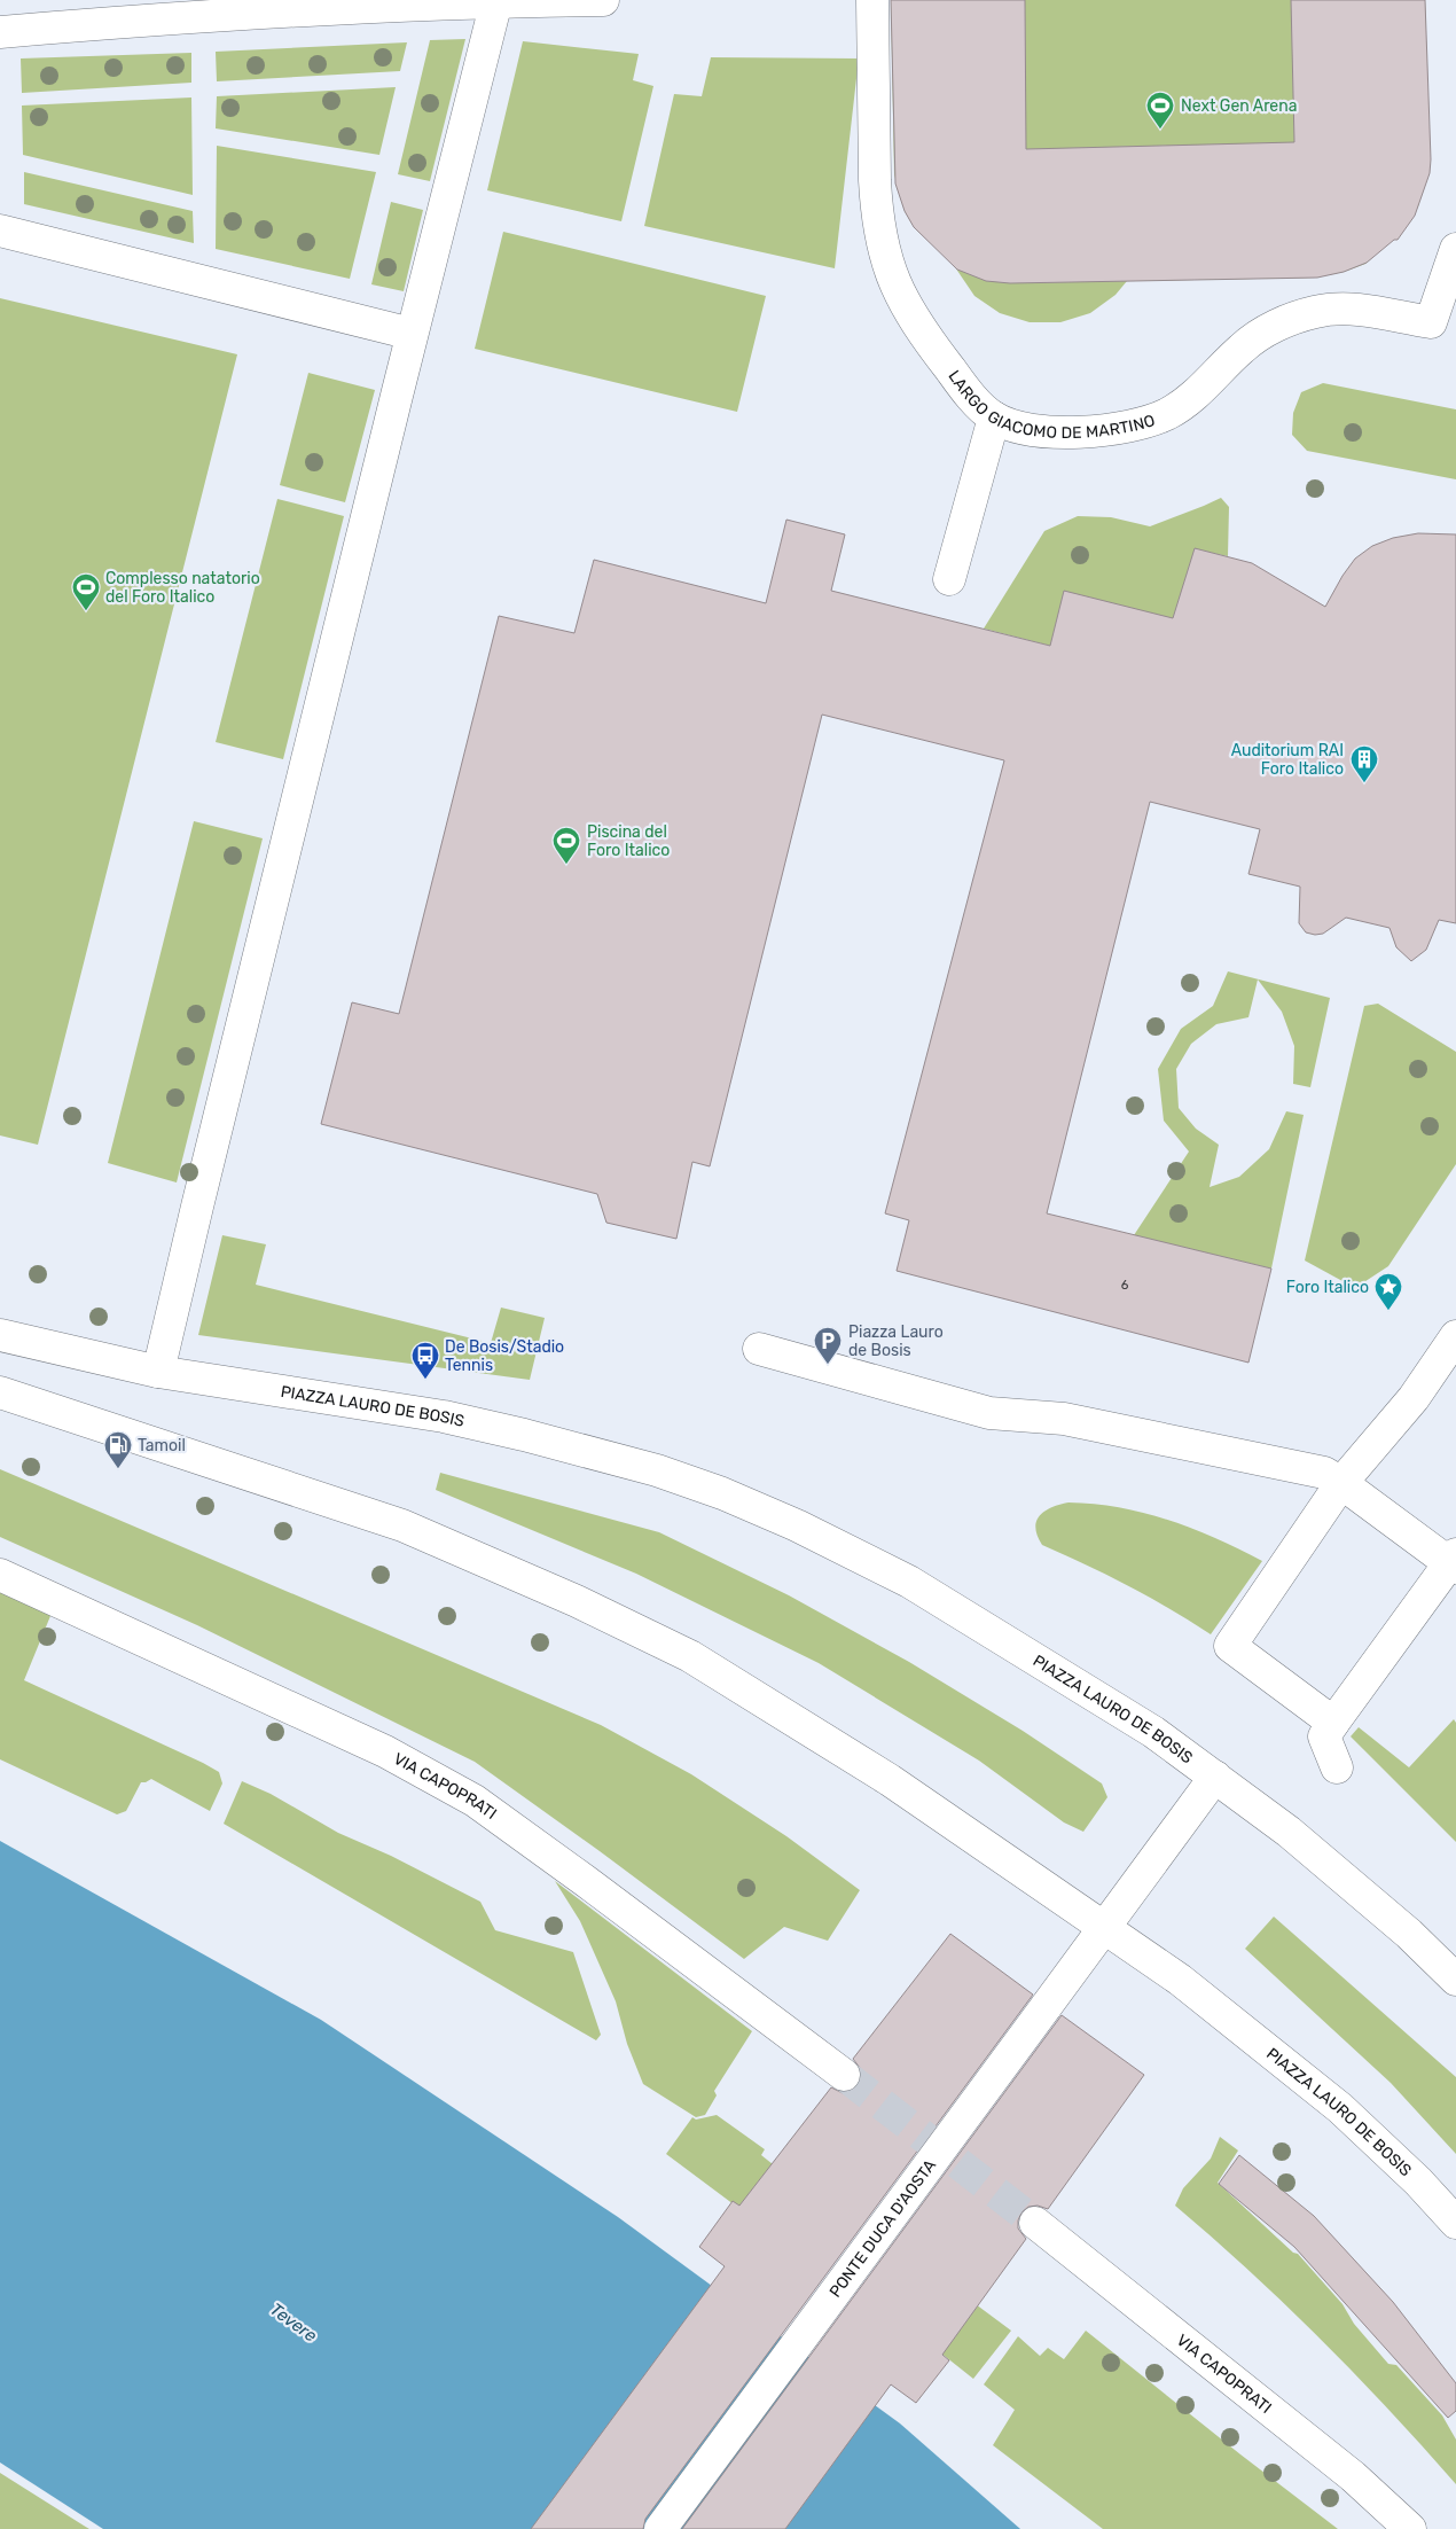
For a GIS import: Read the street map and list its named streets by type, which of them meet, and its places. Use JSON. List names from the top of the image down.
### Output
{
  "streets": {
    "main road": [
      "LARGO GIACOMO DE MARTINO",
      "PIAZZA LAURO DE BOSIS",
      "VIA CAPOPRATI",
      "PONTE DUCA D'AOSTA"
    ]
  },
  "crossings": [
    ["PIAZZA LAURO DE BOSIS", "PONTE DUCA D'AOSTA"]
  ],
  "water": ["Tevere"],
  "places": {
    "sports": ["Next Gen Arena", "Complesso natatorio del Foro Italico", "Piscina del Foro Italico"],
    "building": ["Auditorium RAI Foro Italico"],
    "place": ["Foro Italico"],
    "parking": ["Piazza Lauro de Bosis"],
    "bus stop": ["De Bosis/Stadio Tennis"],
    "fuel station": ["Tamoil"]
  },
  "house_numbers": ["6"]
}
